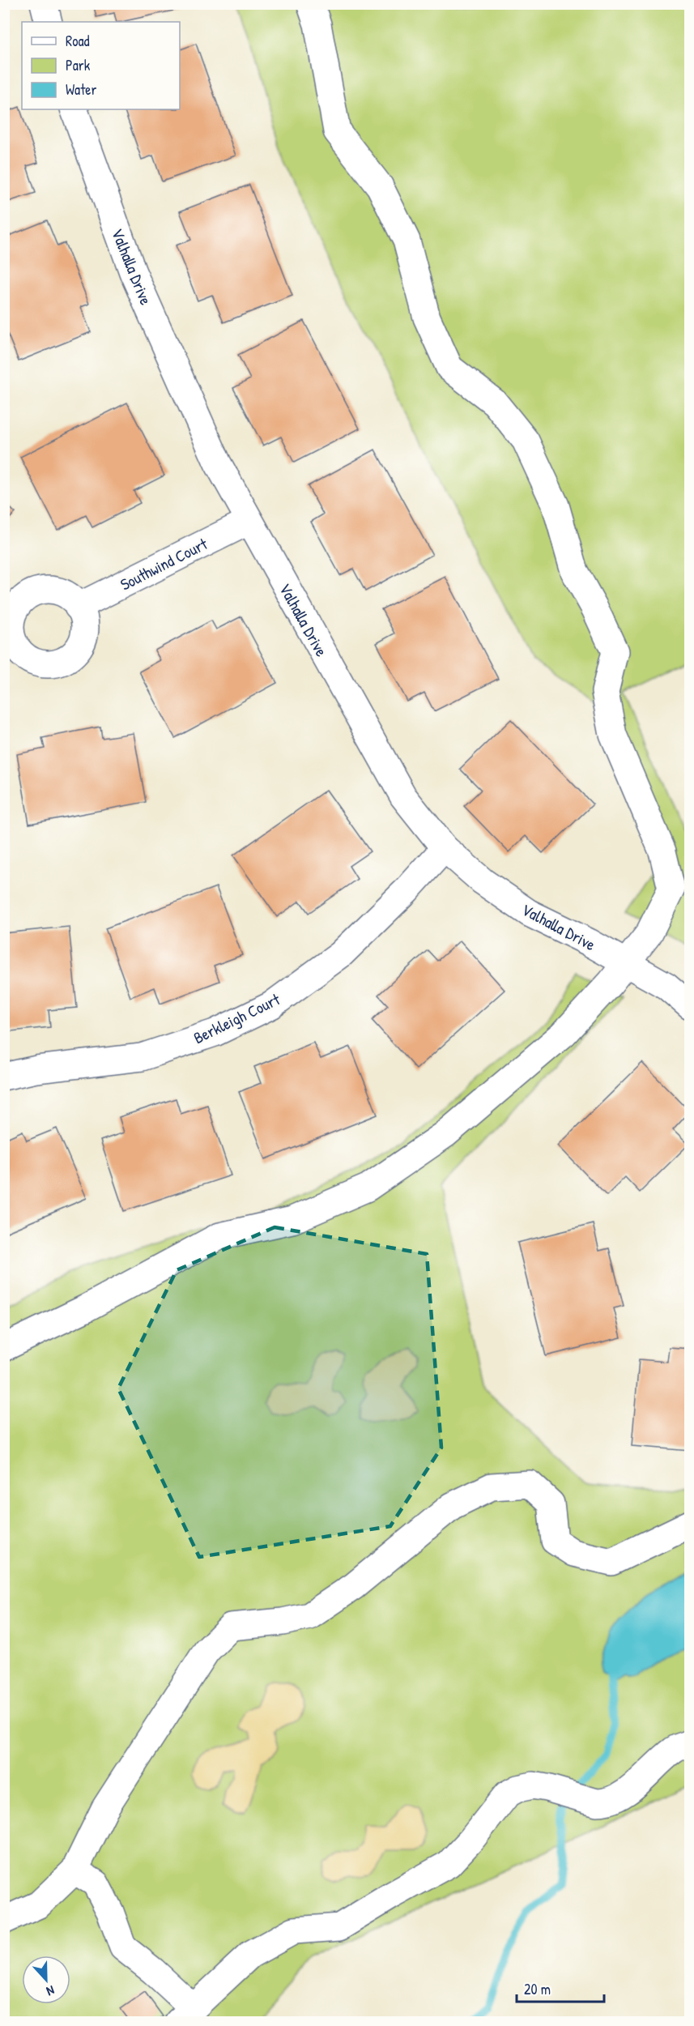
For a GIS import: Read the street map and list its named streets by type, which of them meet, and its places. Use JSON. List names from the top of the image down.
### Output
{
  "streets": {
    "street": ["Valhalla Drive", "Southwind Court", "Berkleigh Court"]
  },
  "crossings": [
    ["Valhalla Drive", "Southwind Court"],
    ["Valhalla Drive", "Berkleigh Court"]
  ],
  "legend": ["Road", "Park", "Water"],
  "scale_bar": "20 m",
  "north": "bottom"
}
